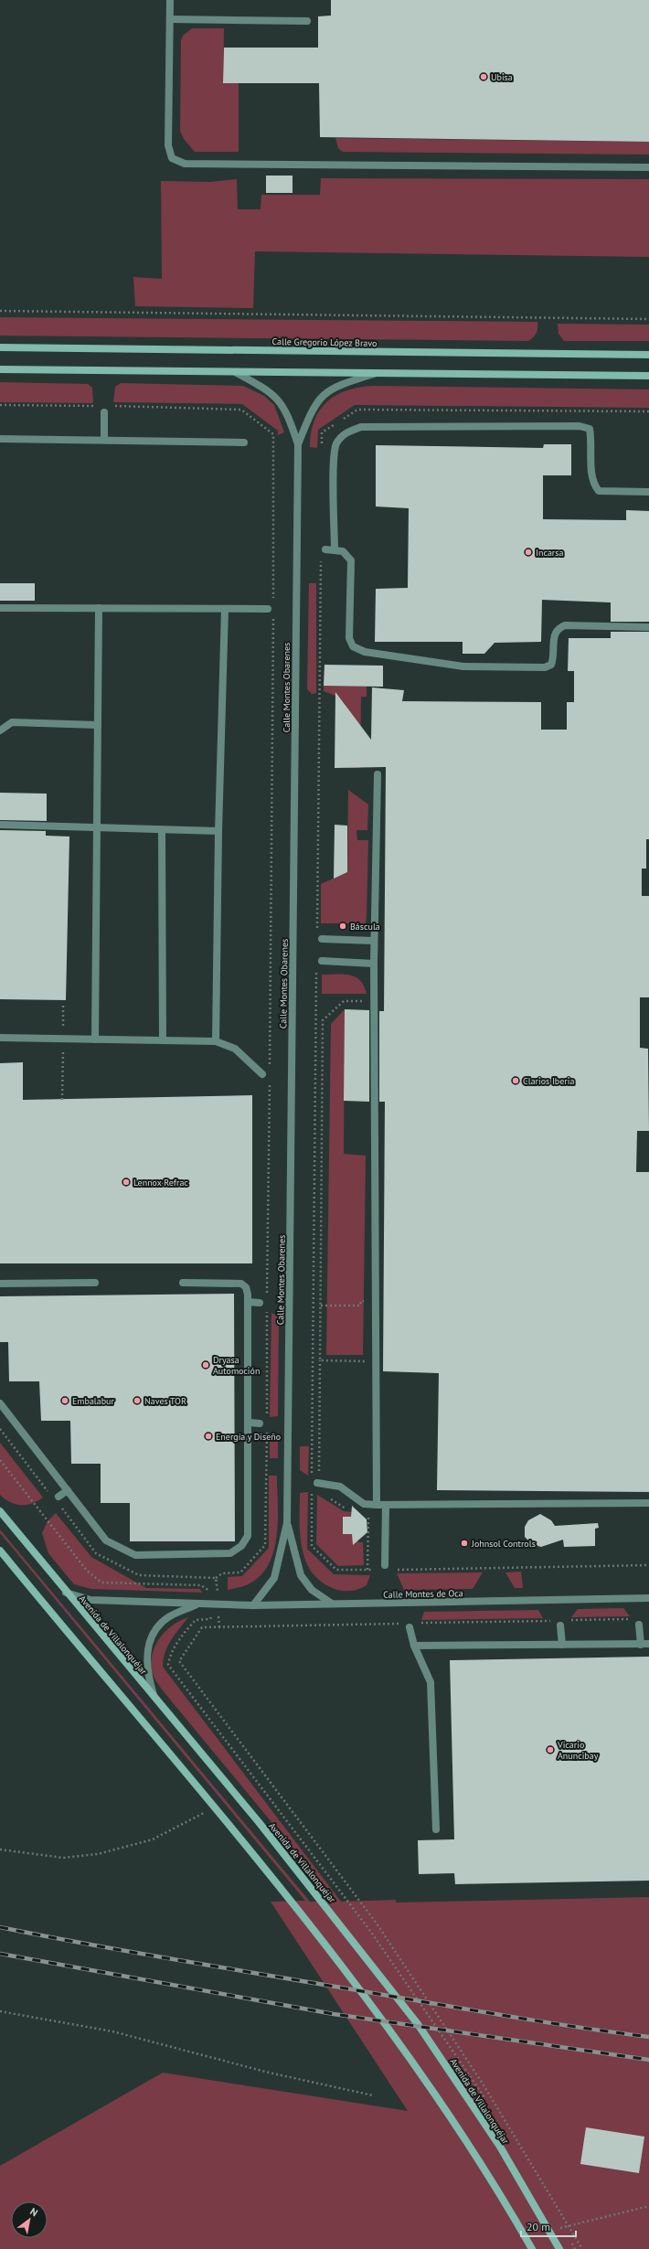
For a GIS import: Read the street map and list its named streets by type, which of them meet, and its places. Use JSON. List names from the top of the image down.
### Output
{
  "streets": {
    "street": [
      "Calle Gregorio López Bravo",
      "Calle Montes Obarenes",
      "Calle Montes de Oca",
      "Avenida de Villalonquéjar"
    ]
  },
  "crossings": [
    ["Calle Montes Obarenes", "Calle Montes de Oca"],
    ["Calle Montes de Oca", "Avenida de Villalonquéjar"]
  ],
  "places": [
    "Ubisa",
    "Incarsa",
    "Báscula",
    "Clarios Iberia",
    "Lennox Refrac",
    "Dryasa Automoción",
    "Embalabur",
    "Naves TOR",
    "Energía y Diseño",
    "Johnsol Controls",
    "Vicario Anuncibay"
  ],
  "scale_bar": "20 m",
  "north": "top right"
}
